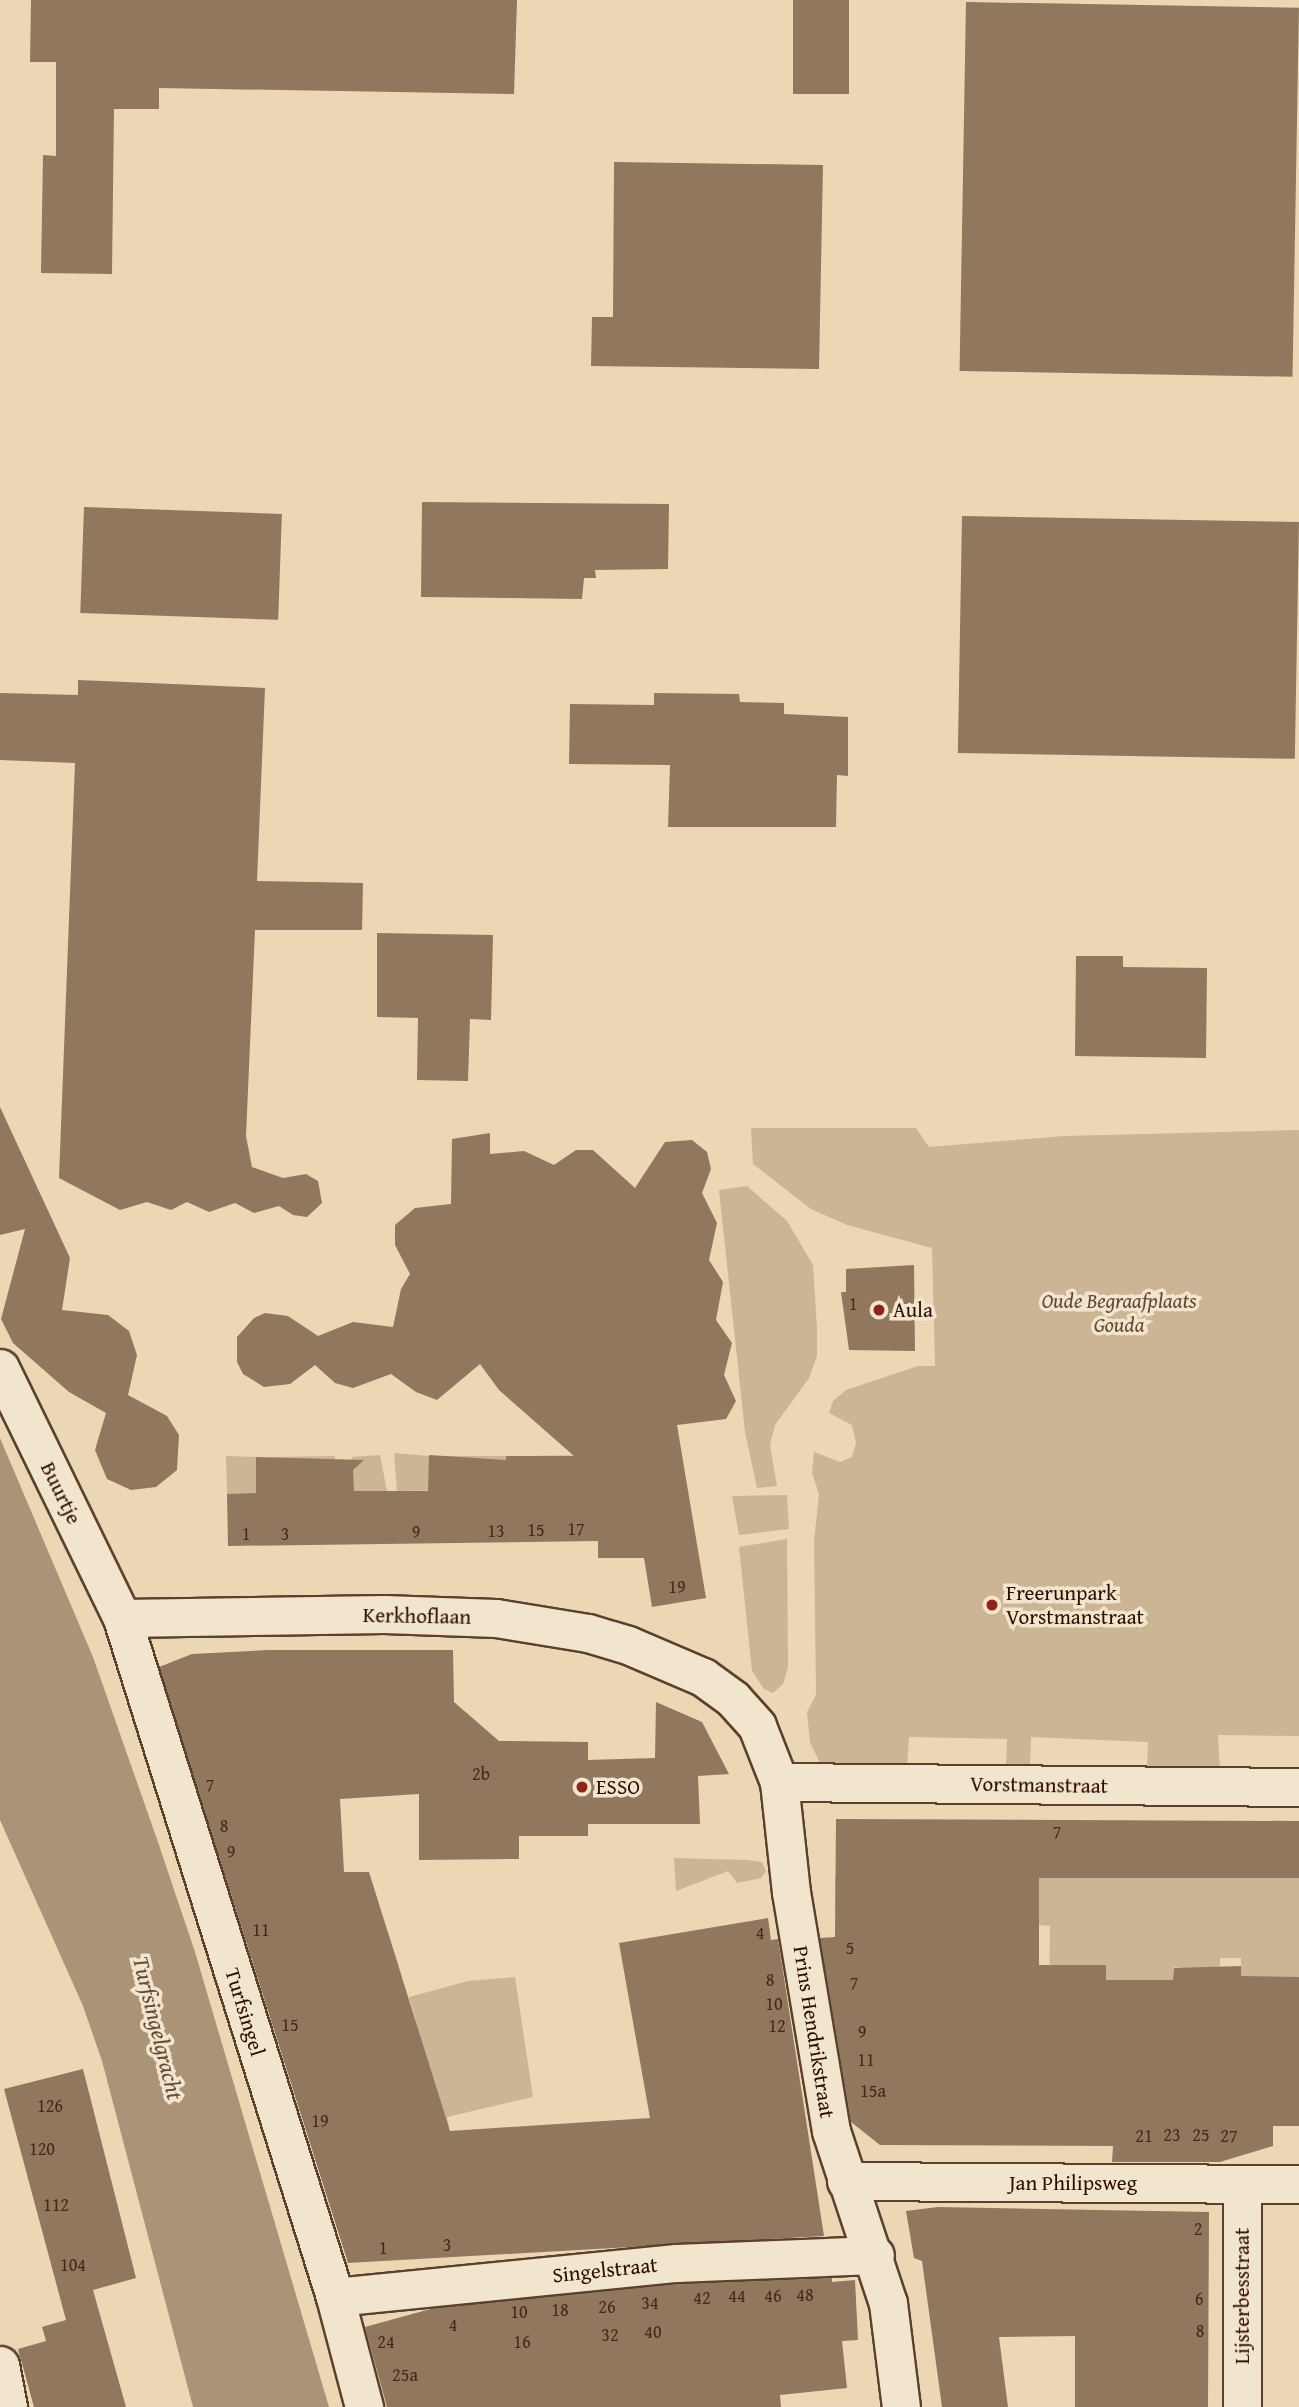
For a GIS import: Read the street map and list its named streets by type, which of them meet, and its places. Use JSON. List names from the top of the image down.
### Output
{
  "streets": {
    "street": [
      "Buurtje",
      "Kerkhoflaan",
      "Vorstmanstraat",
      "Turfsingel",
      "Prins Hendrikstraat",
      "Jan Philipsweg",
      "Singelstraat",
      "Lijsterbesstraat"
    ]
  },
  "crossings": [
    ["Buurtje", "Kerkhoflaan"],
    ["Buurtje", "Turfsingel"],
    ["Kerkhoflaan", "Turfsingel"],
    ["Kerkhoflaan", "Prins Hendrikstraat"],
    ["Vorstmanstraat", "Prins Hendrikstraat"],
    ["Turfsingel", "Singelstraat"],
    ["Prins Hendrikstraat", "Jan Philipsweg"],
    ["Prins Hendrikstraat", "Singelstraat"],
    ["Jan Philipsweg", "Lijsterbesstraat"]
  ],
  "water": ["Turfsingelgracht"],
  "parks": ["Oude Begraafplaats Gouda"],
  "places": ["Aula", "Freerunpark Vorstmanstraat", "ESSO"],
  "house_numbers": [
    "1",
    "17",
    "15",
    "13",
    "9",
    "1",
    "3",
    "19",
    "2b",
    "7",
    "8",
    "7",
    "9",
    "11",
    "4",
    "5",
    "8",
    "7",
    "10",
    "15",
    "12",
    "9",
    "11",
    "15a",
    "126",
    "19",
    "23",
    "25",
    "21",
    "27",
    "120",
    "112",
    "2",
    "3",
    "1",
    "104",
    "48",
    "44",
    "46",
    "42",
    "6",
    "34",
    "26",
    "18",
    "10",
    "4",
    "8",
    "40",
    "32",
    "24",
    "16",
    "25a"
  ]
}
